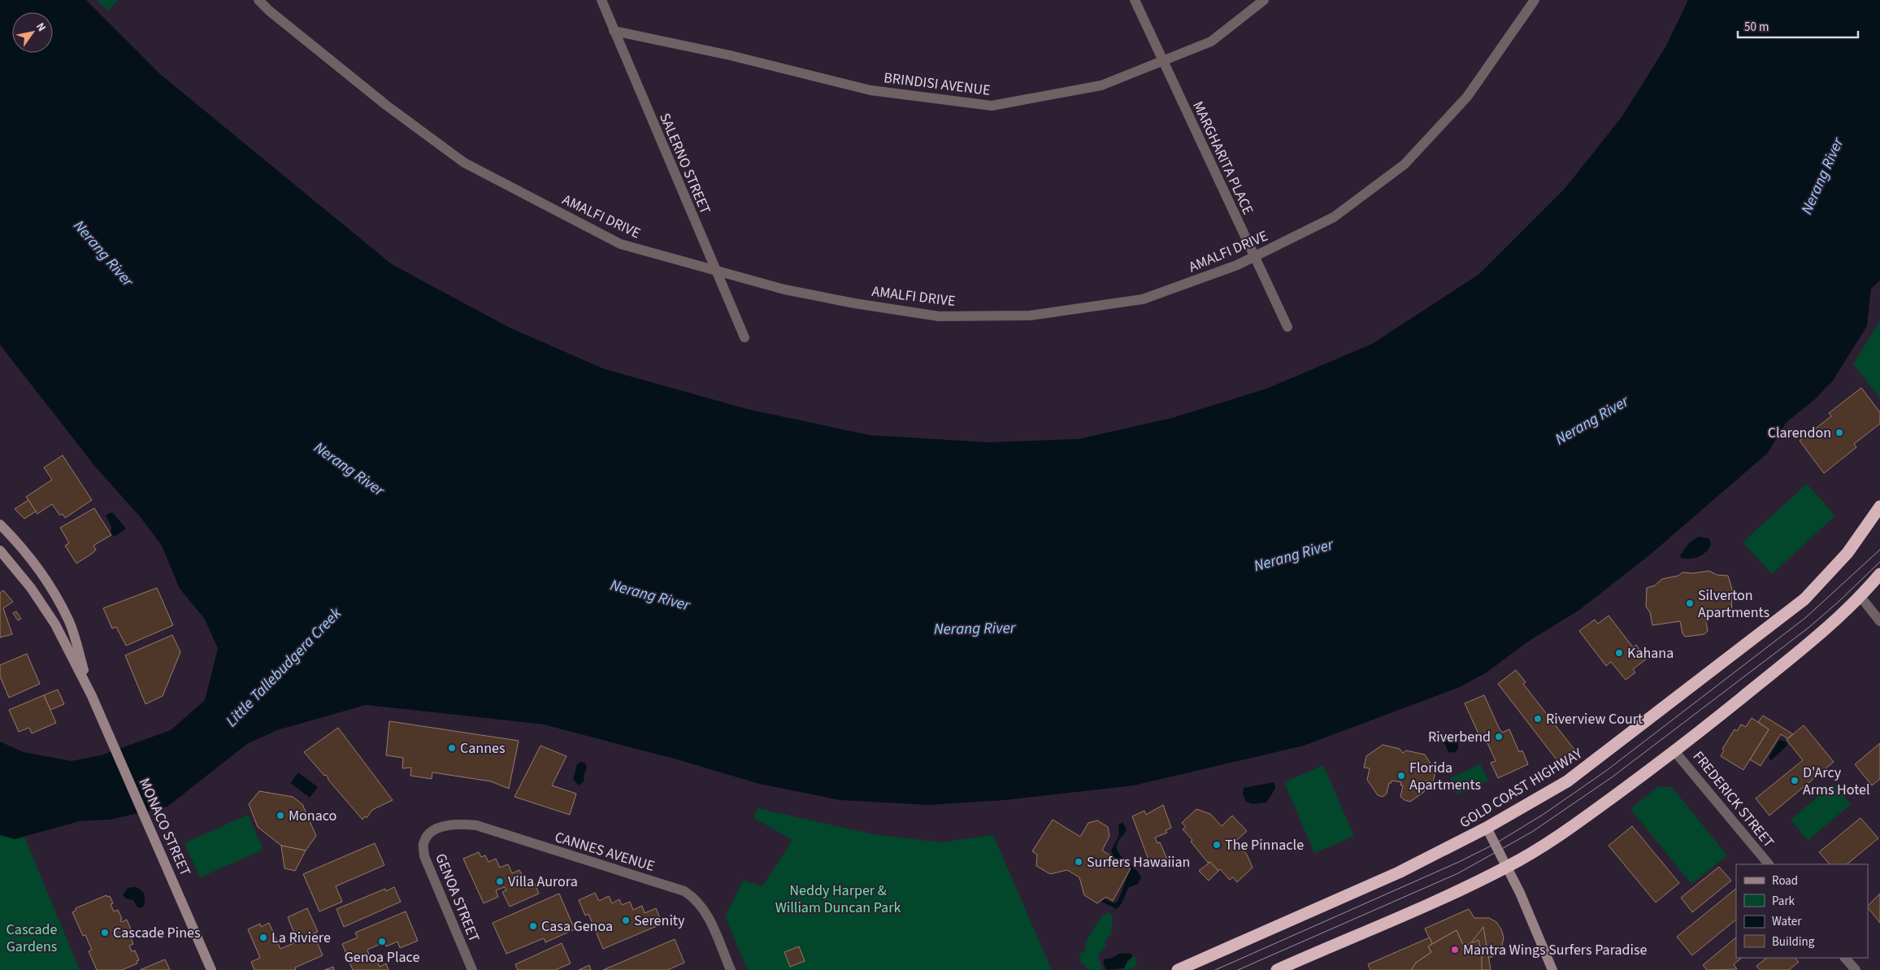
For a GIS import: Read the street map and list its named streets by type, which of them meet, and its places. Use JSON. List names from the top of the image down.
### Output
{
  "streets": {
    "highway": ["GOLD COAST HIGHWAY"],
    "street": [
      "BRINDISI AVENUE",
      "MARGHARITA PLACE",
      "SALERNO STREET",
      "AMALFI DRIVE",
      "FREDERICK STREET",
      "MONACO STREET",
      "CANNES AVENUE",
      "GENOA STREET"
    ]
  },
  "crossings": [
    ["BRINDISI AVENUE", "MARGHARITA PLACE"],
    ["BRINDISI AVENUE", "SALERNO STREET"],
    ["MARGHARITA PLACE", "AMALFI DRIVE"],
    ["SALERNO STREET", "AMALFI DRIVE"],
    ["CANNES AVENUE", "GENOA STREET"]
  ],
  "water": ["Nerang River", "Little Tallebudgera Creek"],
  "parks": ["Neddy Harper & William Duncan Park", "Cascade Gardens"],
  "places": [
    "Clarendon",
    "Silverton Apartments",
    "Kahana",
    "Riverview Court",
    "Riverbend",
    "Cannes",
    "Florida Apartments",
    "D'Arcy Arms Hotel",
    "Monaco",
    "The Pinnacle",
    "Surfers Hawaiian",
    "Villa Aurora",
    "Serenity",
    "Casa Genoa",
    "Cascade Pines",
    "La Riviere",
    "Genoa Place",
    "Mantra Wings Surfers Paradise"
  ],
  "legend": [
    "Road",
    "Park",
    "Water",
    "Building"
  ],
  "scale_bar": "50 m",
  "north": "top right"
}
